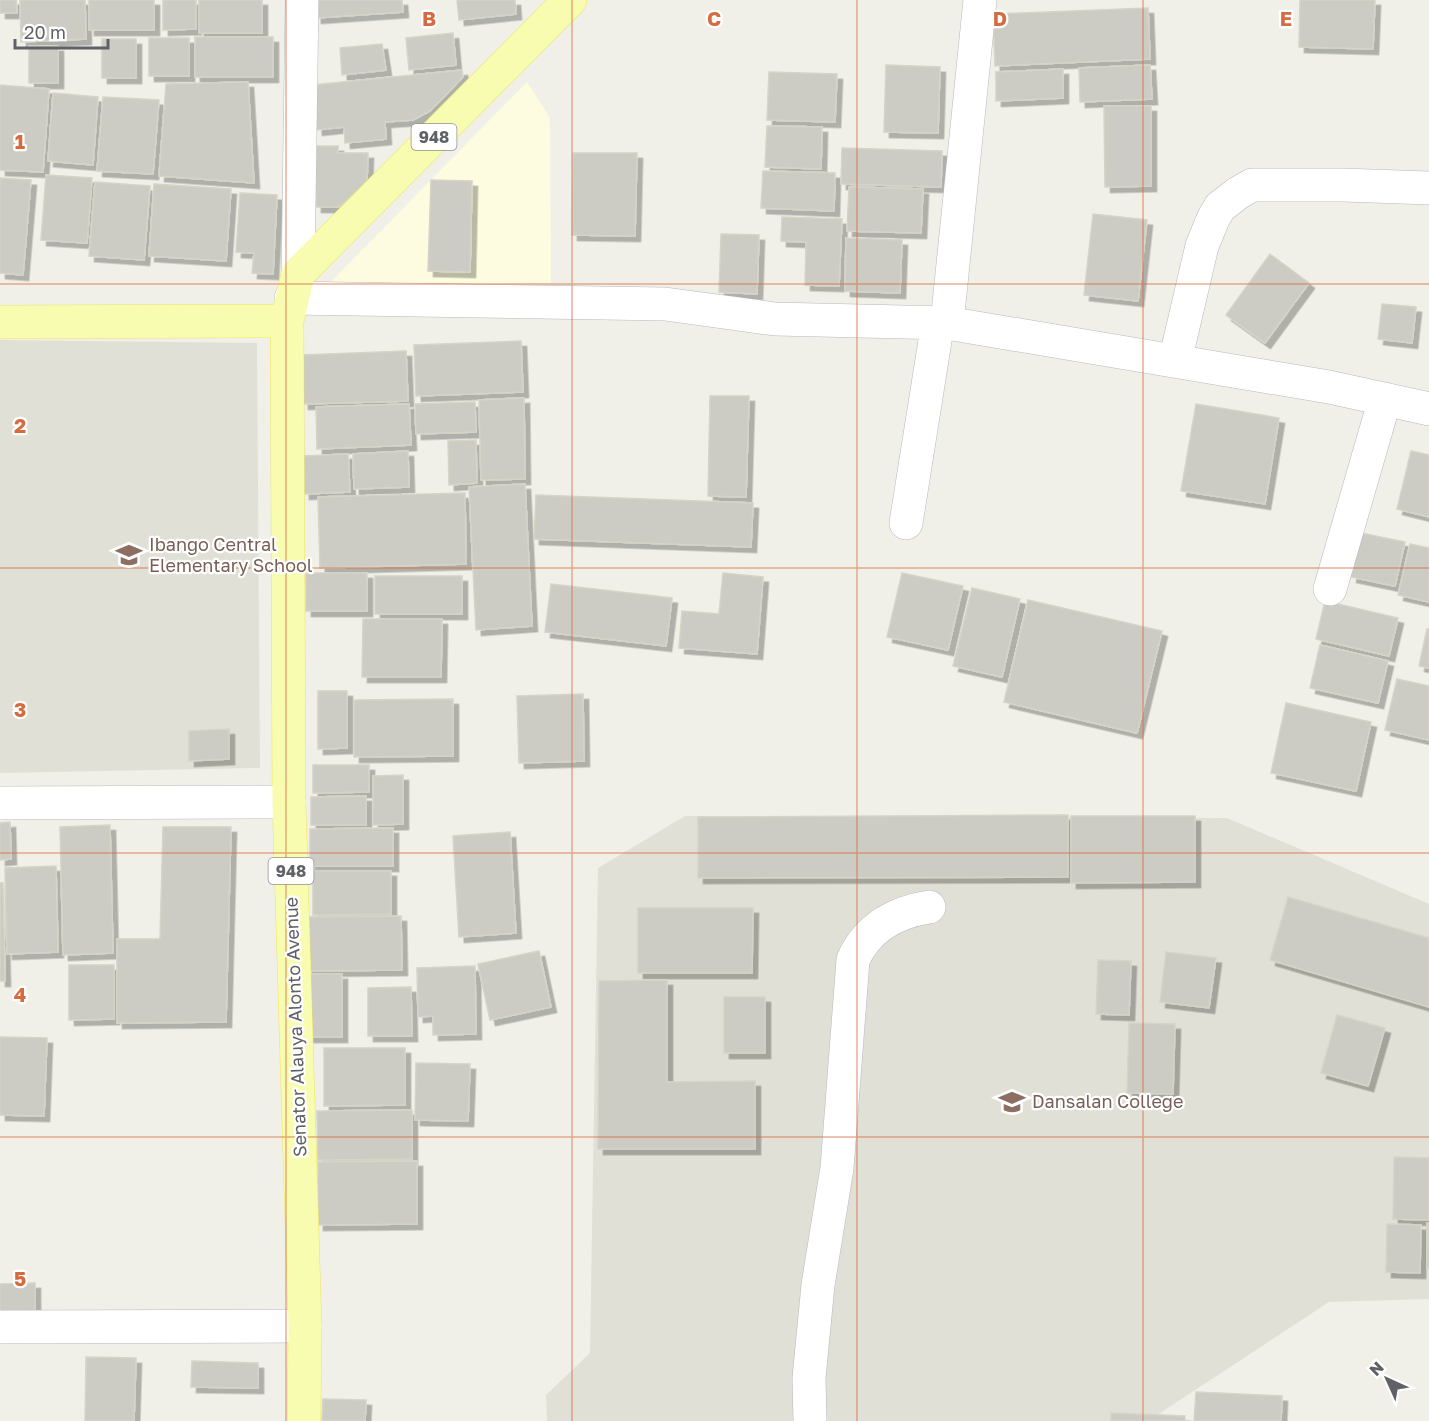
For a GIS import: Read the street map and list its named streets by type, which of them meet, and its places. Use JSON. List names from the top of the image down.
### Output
{
  "streets": {
    "main road": ["948", "Senator Alauya Alonto Avenue"]
  },
  "crossings": [
    ["948", "Senator Alauya Alonto Avenue"]
  ],
  "places": {
    "school or university": ["Ibango Central Elementary School", "Dansalan College"]
  },
  "scale_bar": "20 m",
  "north": "top left",
  "grid": {
    "columns": [
      "B",
      "C",
      "D",
      "E"
    ],
    "rows": [
      "1",
      "2",
      "3",
      "4",
      "5"
    ]
  }
}
